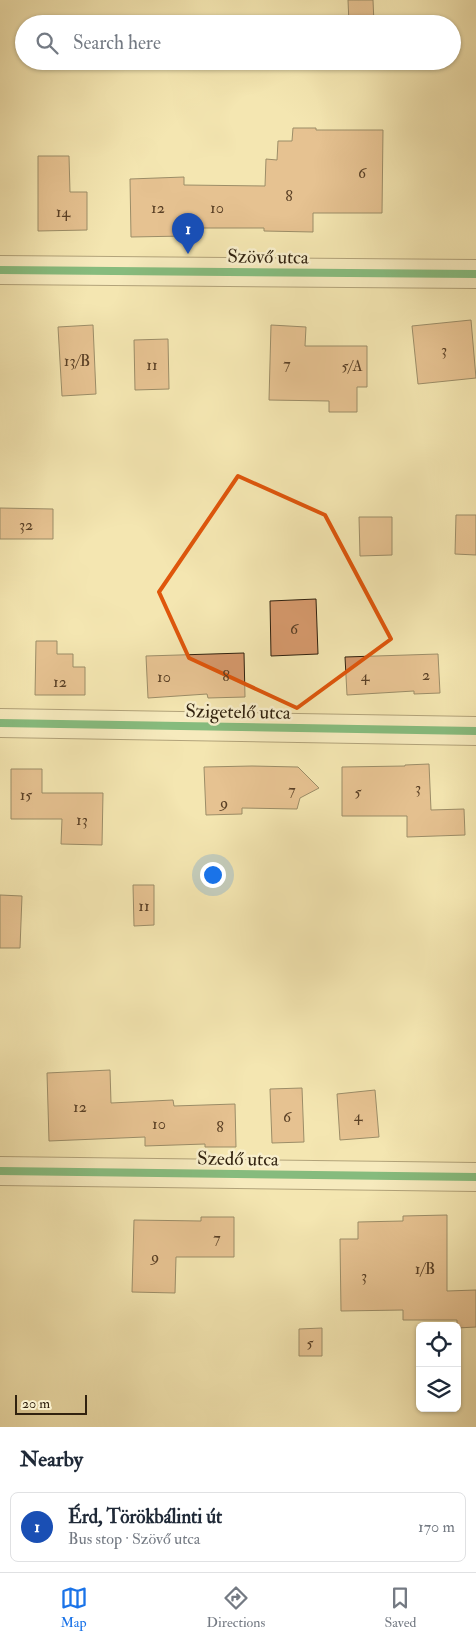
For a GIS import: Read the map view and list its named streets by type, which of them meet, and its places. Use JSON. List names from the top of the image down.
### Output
{
  "streets": {
    "street": ["Szövő utca", "Szigetelő utca", "Szedő utca"]
  },
  "house_numbers": [
    "6",
    "8",
    "12",
    "10",
    "14",
    "3",
    "13/B",
    "7",
    "11",
    "5/A",
    "32",
    "6",
    "2",
    "8",
    "4",
    "10",
    "12",
    "3",
    "7",
    "5",
    "15",
    "9",
    "13",
    "11",
    "12",
    "4",
    "6",
    "10",
    "8",
    "7",
    "9",
    "1/B",
    "3",
    "5"
  ],
  "scale_bar": "20 m",
  "page": {
    "search": "Search here",
    "pins": "1",
    "scale": "20 m",
    "heading": "Nearby",
    "list": [
      {
        "mark": "1",
        "name": "Érd, Törökbálinti út",
        "note": "Bus stop · Szövő utca",
        "value": "170 m"
      }
    ],
    "nav": ["Map", "Directions", "Saved"]
  }
}
